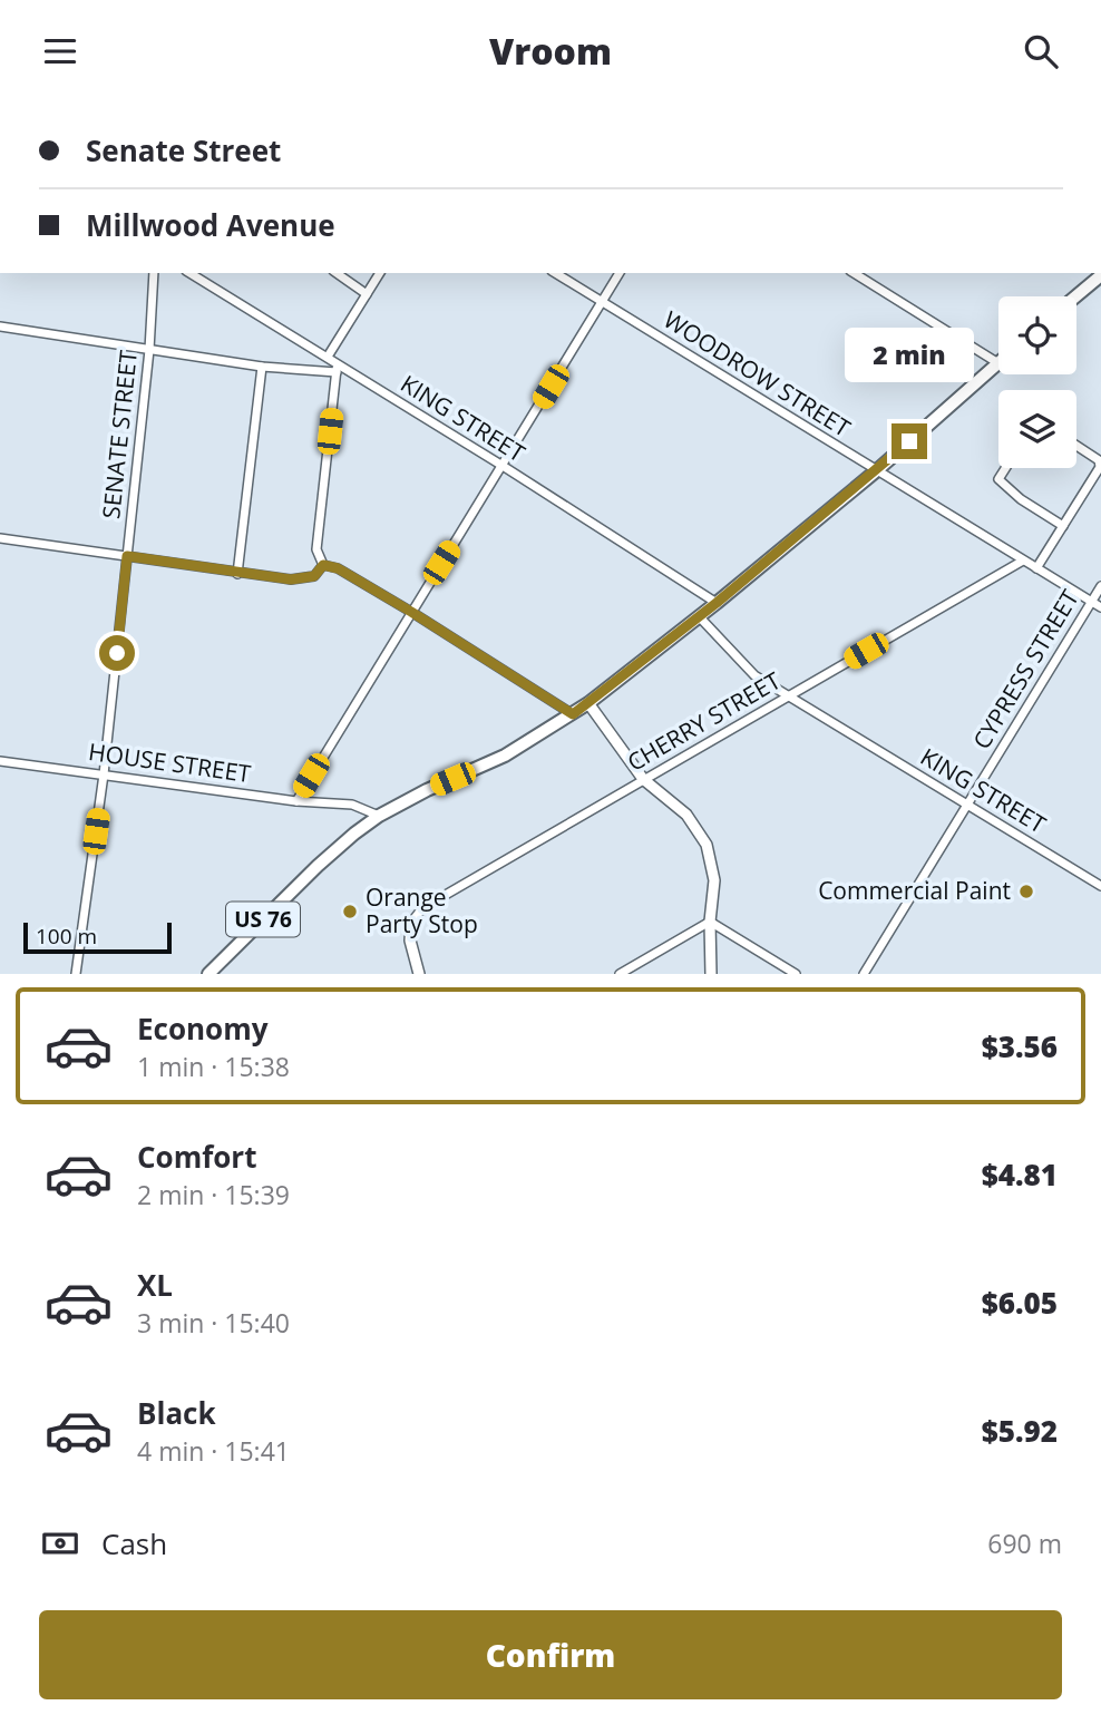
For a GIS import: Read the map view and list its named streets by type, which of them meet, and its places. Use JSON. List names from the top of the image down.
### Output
{
  "streets": {
    "main road": ["US 76"],
    "street": [
      "WOODROW STREET",
      "KING STREET",
      "SENATE STREET",
      "CYPRESS STREET",
      "CHERRY STREET",
      "HOUSE STREET"
    ]
  },
  "crossings": [
    ["WOODROW STREET", "CYPRESS STREET"],
    ["WOODROW STREET", "CHERRY STREET"],
    ["WOODROW STREET", "US 76"],
    ["KING STREET", "CYPRESS STREET"],
    ["KING STREET", "CHERRY STREET"],
    ["KING STREET", "US 76"],
    ["SENATE STREET", "HOUSE STREET"],
    ["HOUSE STREET", "US 76"]
  ],
  "places": ["Commercial Paint", "Orange Party Stop"],
  "scale_bar": "100 m",
  "page": {
    "header": "Vroom",
    "banner": ["Senate Street", "Millwood Avenue"],
    "bubble": "2 min",
    "scale": "100 m",
    "list": [
      {
        "name": "Economy",
        "note": "1 min · 15:38",
        "value": "$3.56"
      },
      {
        "name": "Comfort",
        "note": "2 min · 15:39",
        "value": "$4.81"
      },
      {
        "name": "XL",
        "note": "3 min · 15:40",
        "value": "$6.05"
      },
      {
        "name": "Black",
        "note": "4 min · 15:41",
        "value": "$5.92"
      }
    ],
    "pay": ["Cash", "690 m"],
    "buttons": "Confirm"
  }
}
